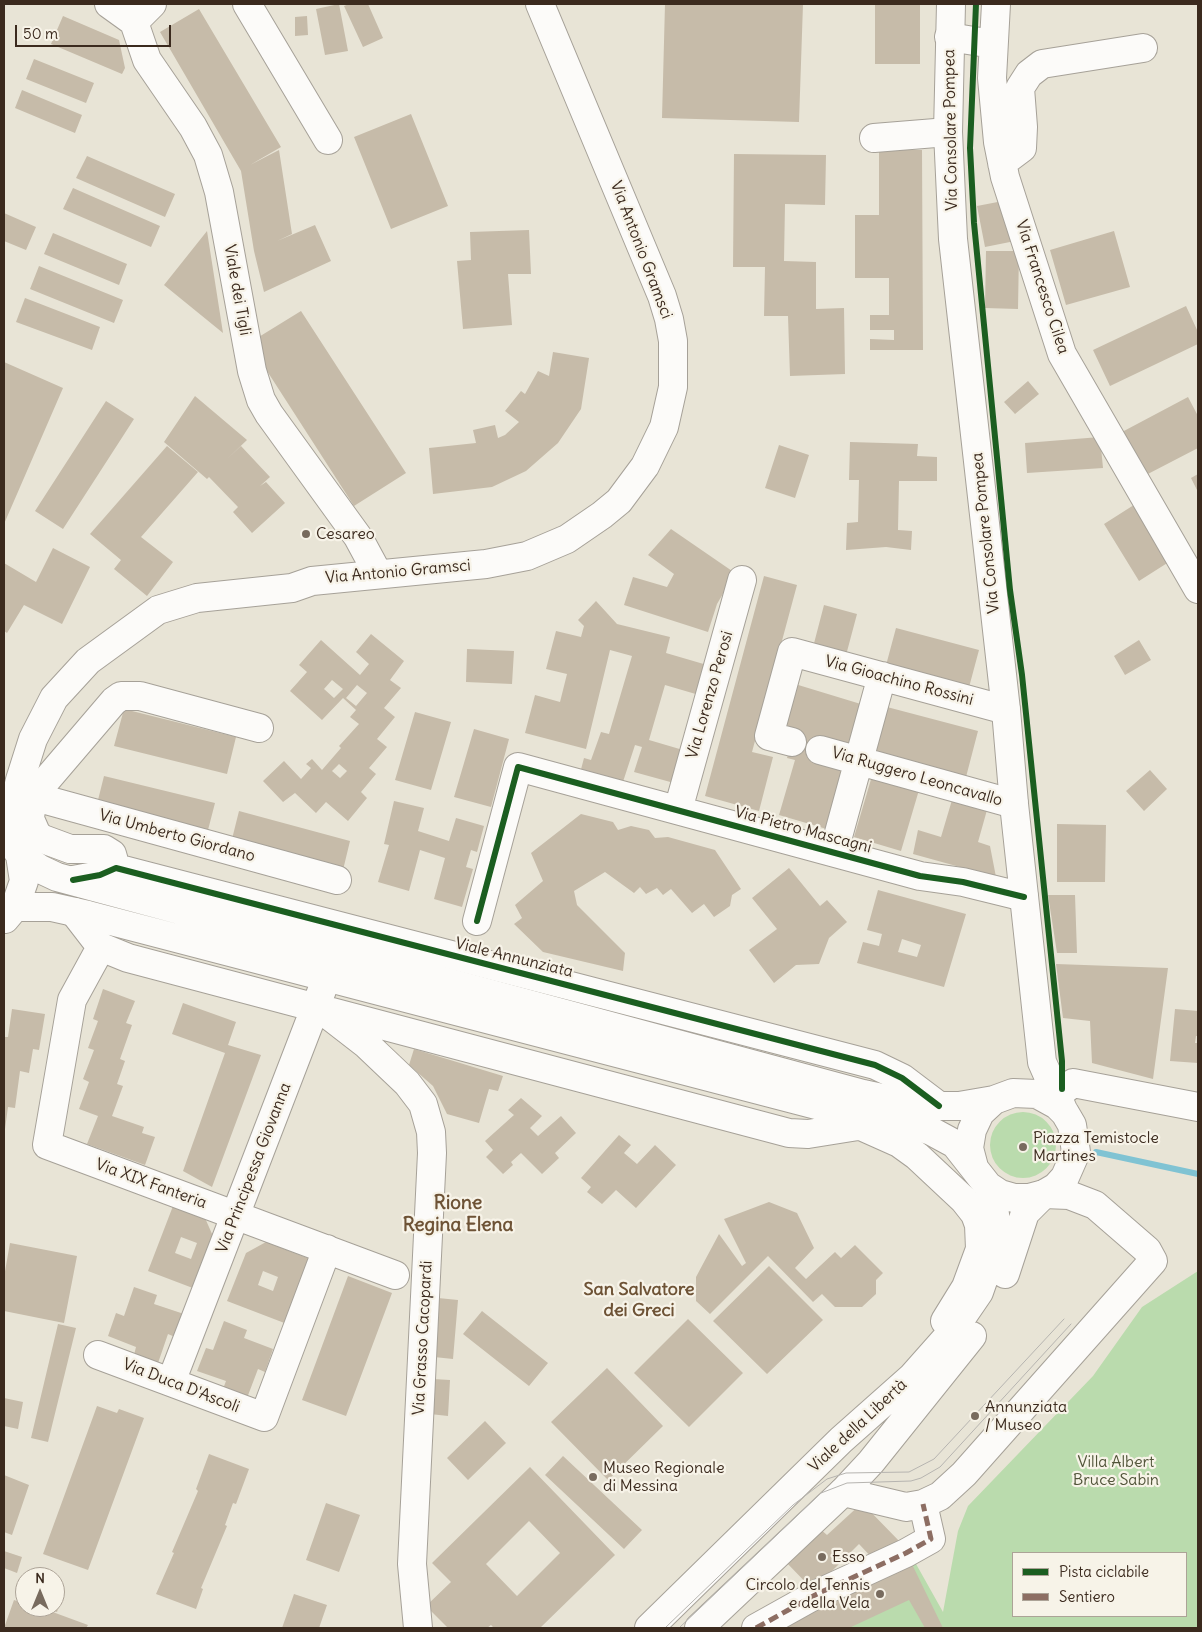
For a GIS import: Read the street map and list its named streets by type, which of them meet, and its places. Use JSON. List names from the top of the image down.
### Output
{
  "streets": {
    "street": [
      "Via Consolare Pompea",
      "Via Antonio Gramsci",
      "Via Francesco Cilea",
      "Viale dei Tigli",
      "Via Gioachino Rossini",
      "Via Lorenzo Perosi",
      "Via Ruggero Leoncavallo",
      "Via Pietro Mascagni",
      "Via Umberto Giordano",
      "Viale Annunziata",
      "Via Principessa Giovanna",
      "Via XIX Fanteria",
      "Via Grasso Cacopardi",
      "Via Duca D'Ascoli",
      "Viale della Libertà"
    ]
  },
  "crossings": [
    ["Via Consolare Pompea", "Via Gioachino Rossini"],
    ["Via Consolare Pompea", "Via Ruggero Leoncavallo"],
    ["Via Consolare Pompea", "Via Pietro Mascagni"],
    ["Via Consolare Pompea", "Viale della Libertà"],
    ["Via Antonio Gramsci", "Viale dei Tigli"],
    ["Via Antonio Gramsci", "Via Umberto Giordano"],
    ["Via Lorenzo Perosi", "Via Pietro Mascagni"],
    ["Via Principessa Giovanna", "Via XIX Fanteria"],
    ["Via Principessa Giovanna", "Via Grasso Cacopardi"],
    ["Via Principessa Giovanna", "Via Duca D'Ascoli"],
    ["Via XIX Fanteria", "Via Duca D'Ascoli"]
  ],
  "districts": ["Rione Regina Elena", "San Salvatore dei Greci"],
  "parks": ["Villa Albert Bruce Sabin"],
  "places": [
    "Cesareo",
    "Piazza Temistocle Martines",
    "Annunziata / Museo",
    "Museo Regionale di Messina",
    "Esso",
    "Circolo del Tennis e della Vela"
  ],
  "legend": ["Pista ciclabile", "Sentiero"],
  "scale_bar": "50 m",
  "north": "top"
}
